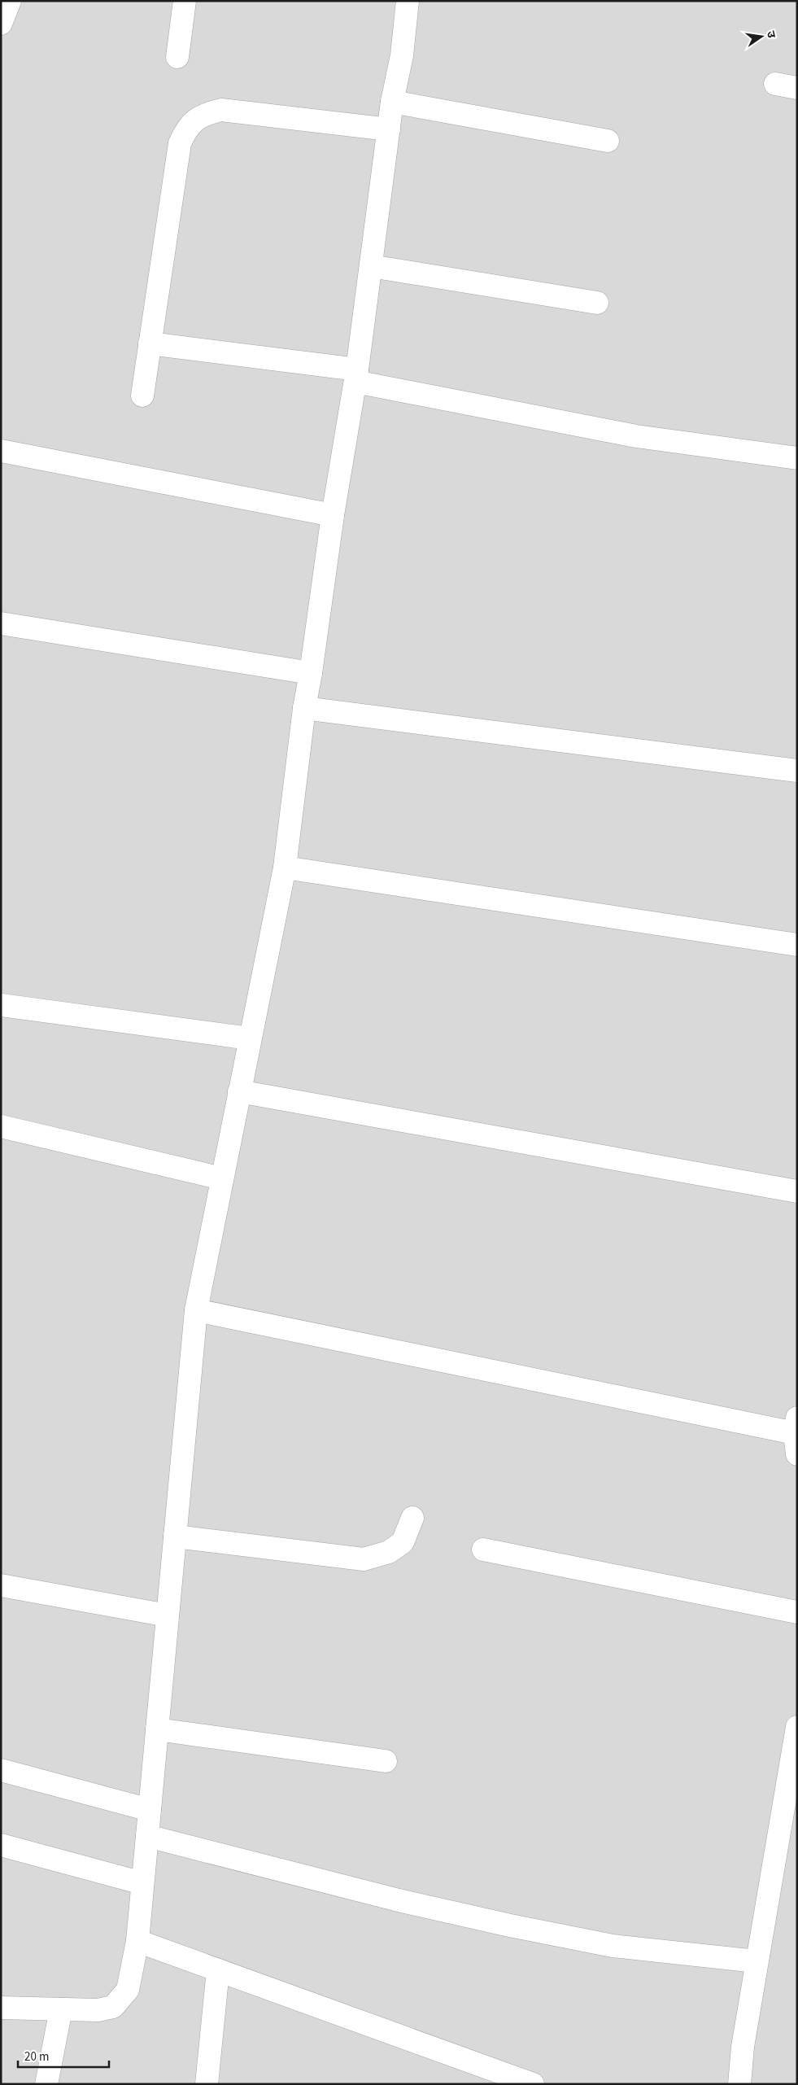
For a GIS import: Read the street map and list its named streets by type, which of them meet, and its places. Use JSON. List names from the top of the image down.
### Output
{
  "scale_bar": "20 m",
  "north": "right"
}
